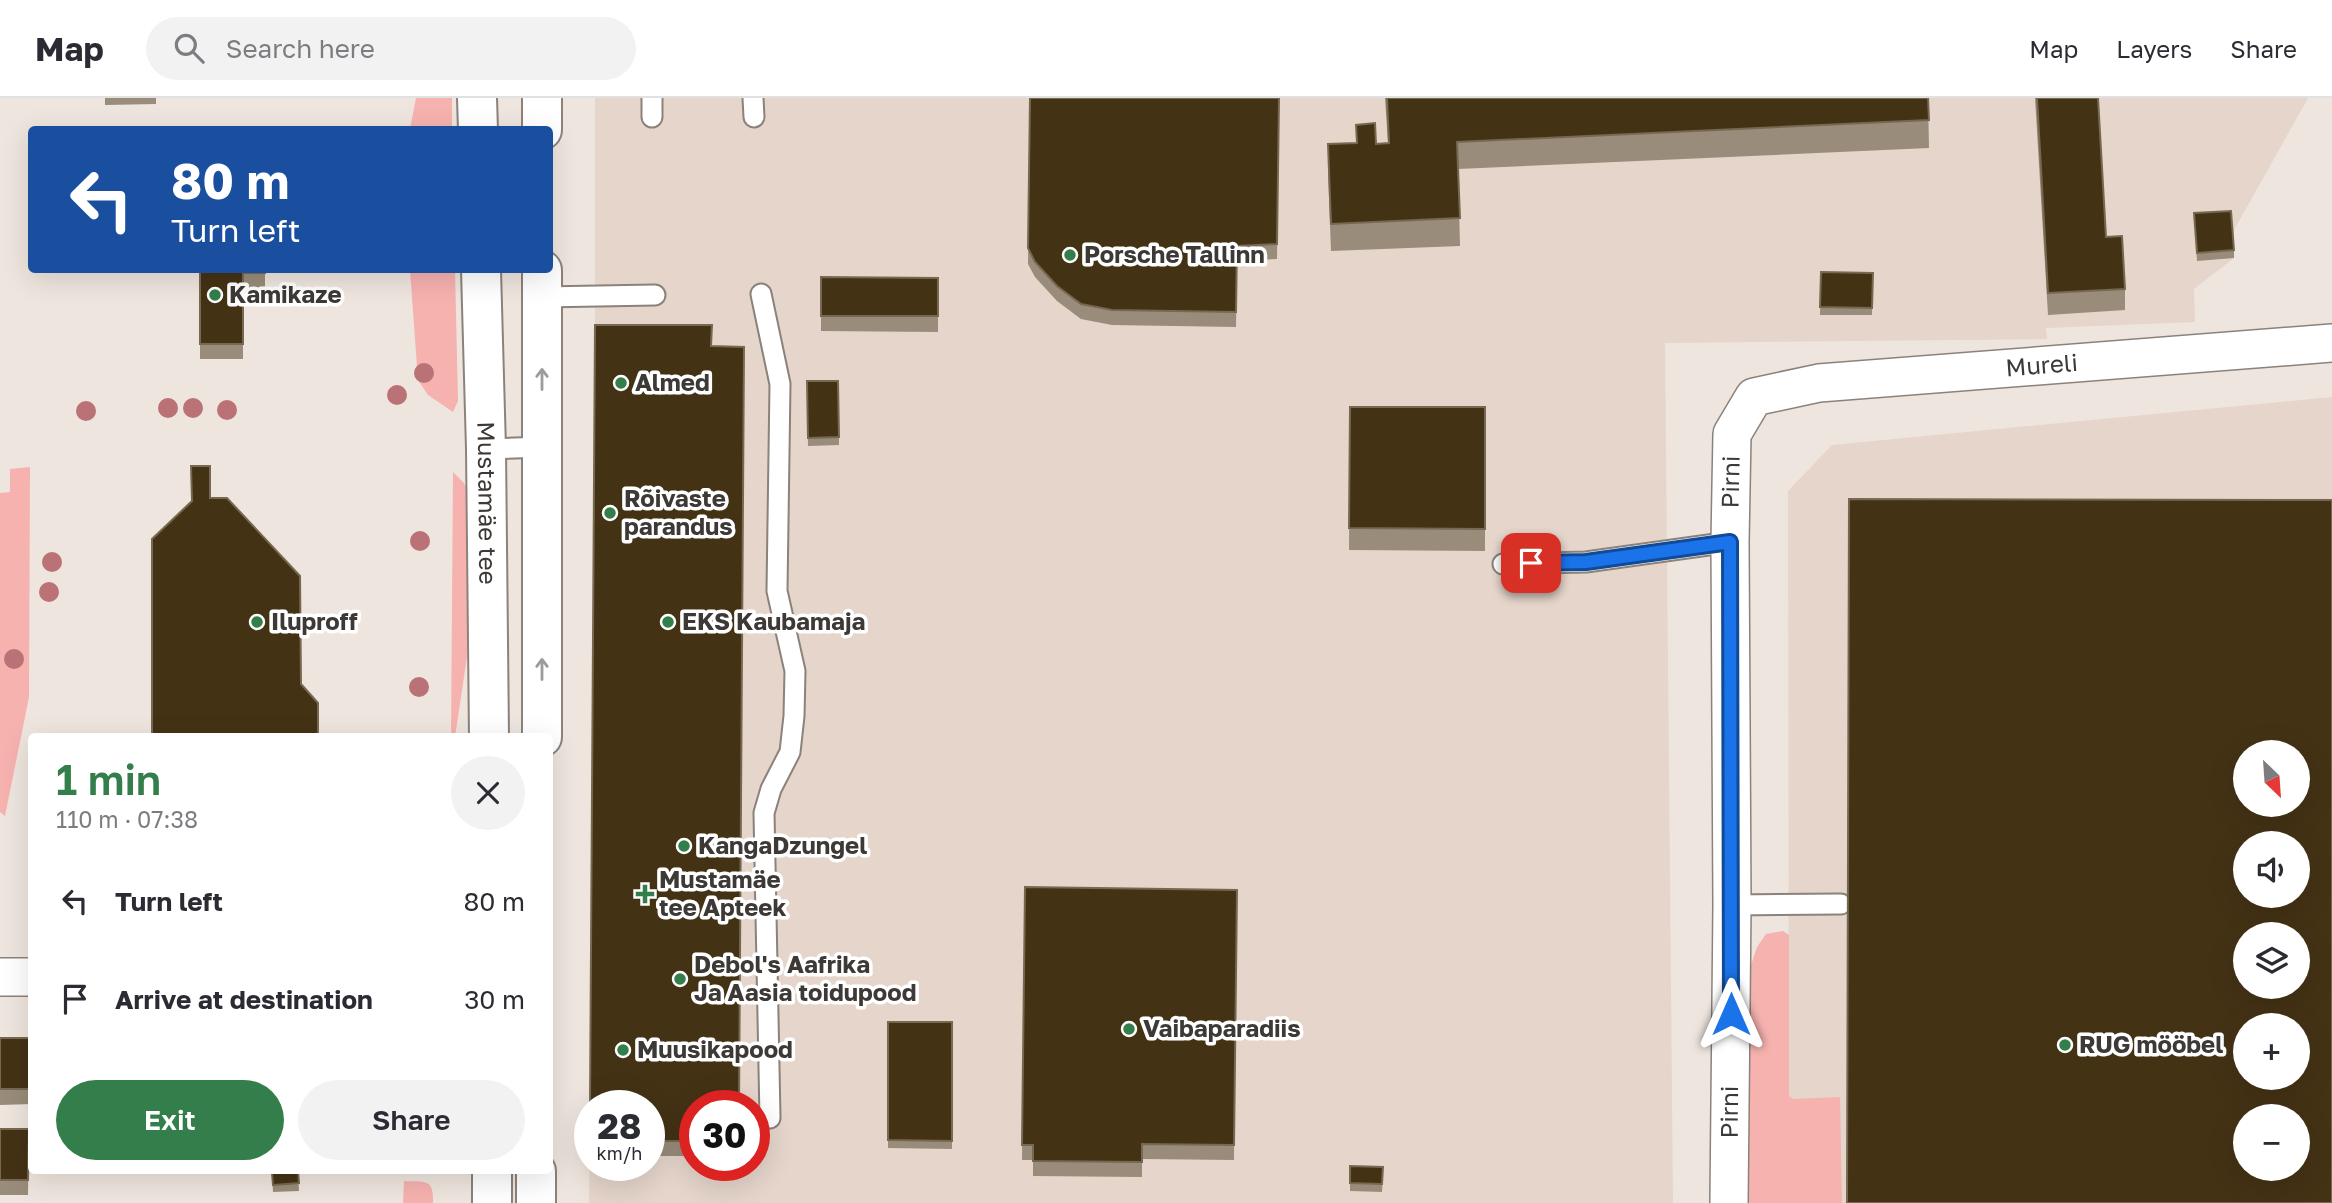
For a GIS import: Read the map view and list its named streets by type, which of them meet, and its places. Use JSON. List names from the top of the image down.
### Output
{
  "streets": {
    "main road": ["Mustamäe tee"],
    "street": ["Mureli", "Pirni"]
  },
  "crossings": [
    ["Mureli", "Pirni"]
  ],
  "places": {
    "other": [
      "Porsche Tallinn",
      "Kamikaze",
      "Almed",
      "Rõivaste parandus",
      "Iluproff",
      "EKS Kaubamaja",
      "KangaDzungel",
      "Debol's Aafrika Ja Aasia toidupood",
      "Vaibaparadiis",
      "RUG mööbel",
      "Muusikapood"
    ],
    "health": ["Mustamäe tee Apteek"]
  },
  "north": "bottom right",
  "page": {
    "header": "Map",
    "search": "Search here",
    "nav": ["Map", "Layers", "Share"],
    "turn": ["80 m", "Turn left"],
    "heading": ["1 min", "110 m · 07:38"],
    "map_buttons": ["+", "−"],
    "list": [
      {
        "name": "Turn left",
        "value": "80 m"
      },
      {
        "name": "Arrive at destination",
        "value": "30 m"
      }
    ],
    "buttons": ["Exit", "Share"],
    "speed": "28 km/h",
    "limit": "30"
  }
}
